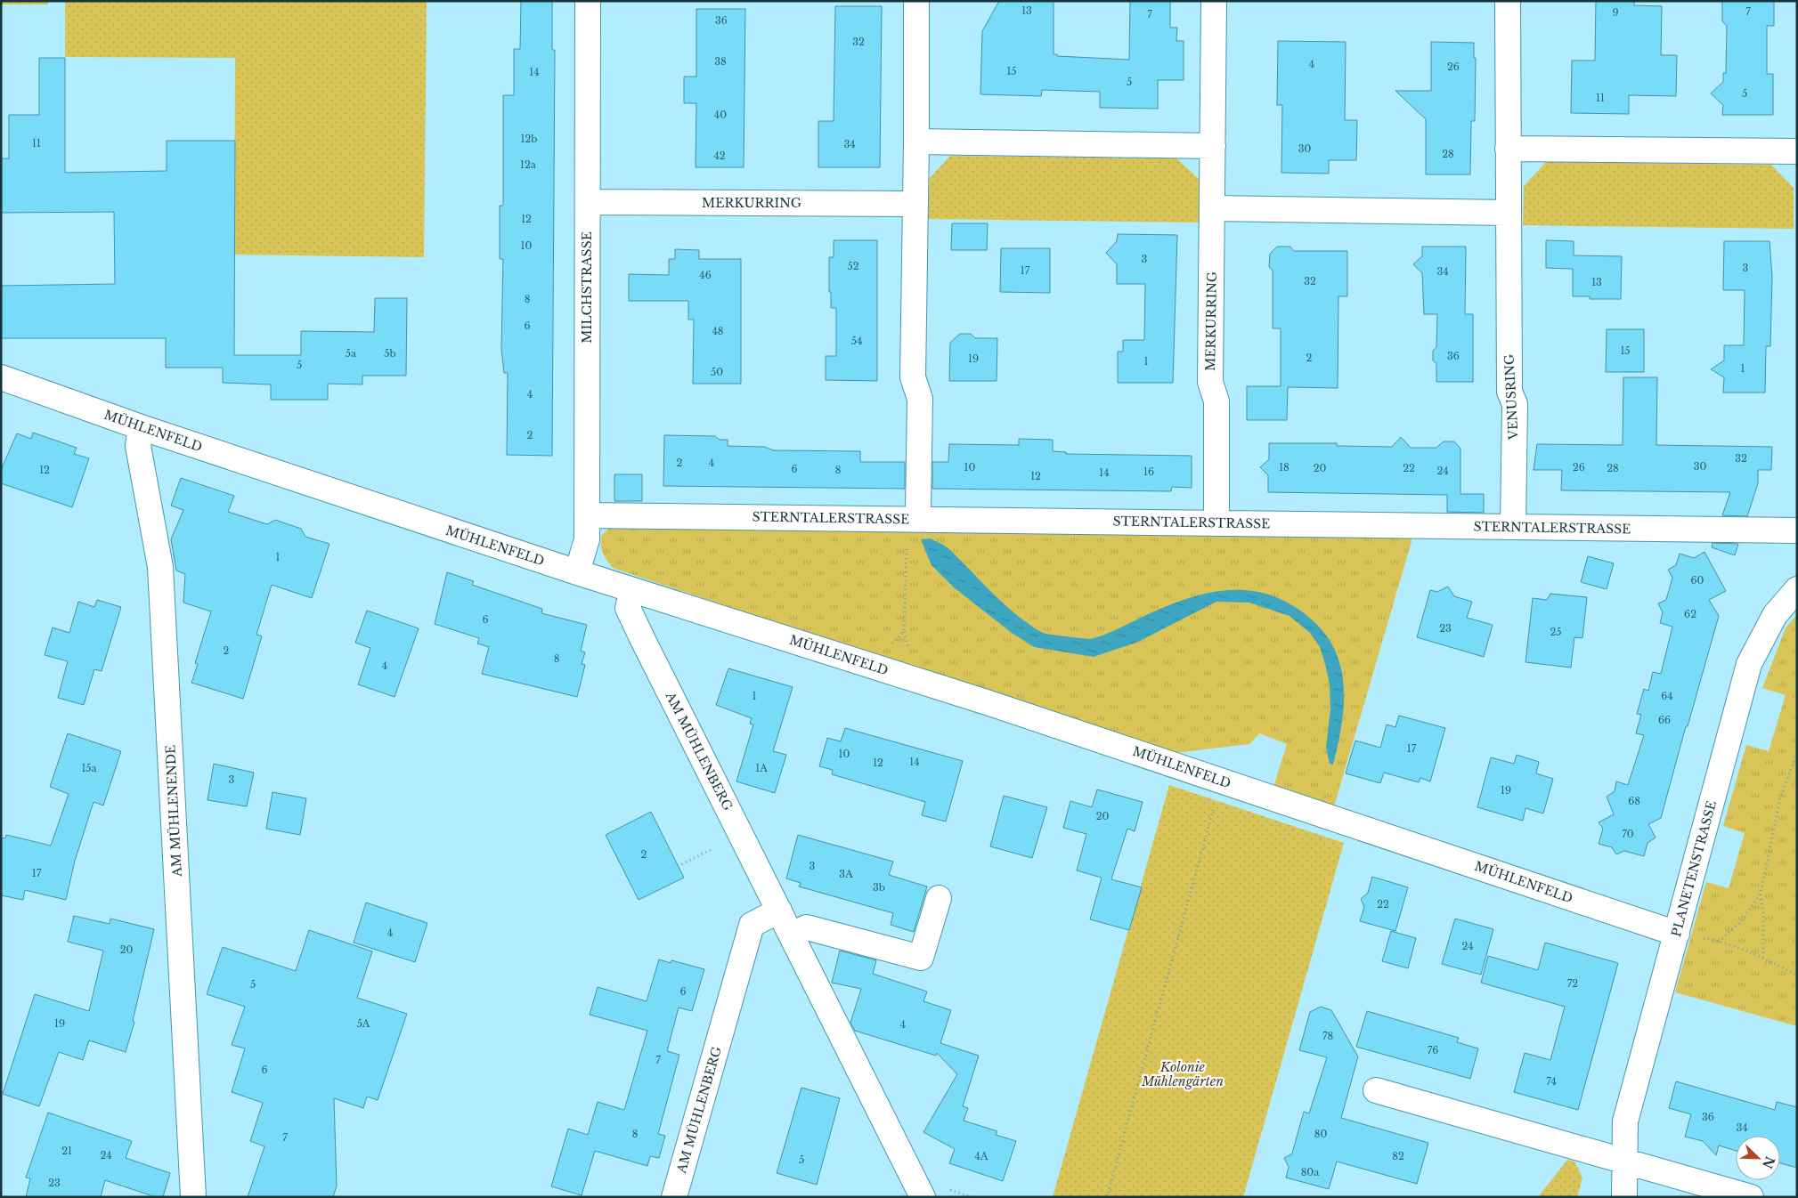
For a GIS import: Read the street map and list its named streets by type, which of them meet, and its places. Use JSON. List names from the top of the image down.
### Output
{
  "streets": {
    "street": [
      "MERKURRING",
      "MILCHSTRASSE",
      "VENUSRING",
      "MÜHLENFELD",
      "STERNTALERSTRASSE",
      "AM MÜHLENBERG",
      "AM MÜHLENENDE",
      "PLANETENSTRASSE"
    ]
  },
  "crossings": [
    ["MERKURRING", "MILCHSTRASSE"],
    ["MERKURRING", "STERNTALERSTRASSE"],
    ["MILCHSTRASSE", "MÜHLENFELD"],
    ["MILCHSTRASSE", "STERNTALERSTRASSE"],
    ["VENUSRING", "STERNTALERSTRASSE"],
    ["MÜHLENFELD", "AM MÜHLENBERG"],
    ["MÜHLENFELD", "AM MÜHLENENDE"],
    ["MÜHLENFELD", "PLANETENSTRASSE"]
  ],
  "parks": ["Kolonie Mühlengärten"],
  "house_numbers": [
    "13",
    "7",
    "9",
    "7",
    "36",
    "32",
    "38",
    "4",
    "26",
    "15",
    "14",
    "5",
    "5",
    "11",
    "40",
    "12b",
    "11",
    "34",
    "30",
    "28",
    "42",
    "12a",
    "12",
    "10",
    "3",
    "52",
    "3",
    "17",
    "34",
    "46",
    "32",
    "13",
    "8",
    "6",
    "48",
    "54",
    "15",
    "5a",
    "5b",
    "36",
    "2",
    "19",
    "1",
    "5",
    "1",
    "50",
    "4",
    "2",
    "32",
    "2",
    "4",
    "30",
    "10",
    "18",
    "26",
    "20",
    "22",
    "28",
    "6",
    "12",
    "8",
    "24",
    "16",
    "14",
    "12",
    "1",
    "60",
    "62",
    "6",
    "23",
    "25",
    "2",
    "8",
    "4",
    "1",
    "64",
    "66",
    "17",
    "10",
    "14",
    "12",
    "15a",
    "1A",
    "3",
    "19",
    "68",
    "20",
    "70",
    "2",
    "3",
    "17",
    "3A",
    "3b",
    "22",
    "4",
    "24",
    "20",
    "72",
    "5",
    "6",
    "19",
    "5A",
    "4",
    "78",
    "76",
    "7",
    "6",
    "74",
    "36",
    "34",
    "8",
    "80",
    "7",
    "21",
    "24",
    "4A",
    "82",
    "5",
    "80a",
    "23"
  ],
  "north": "bottom right"
}
